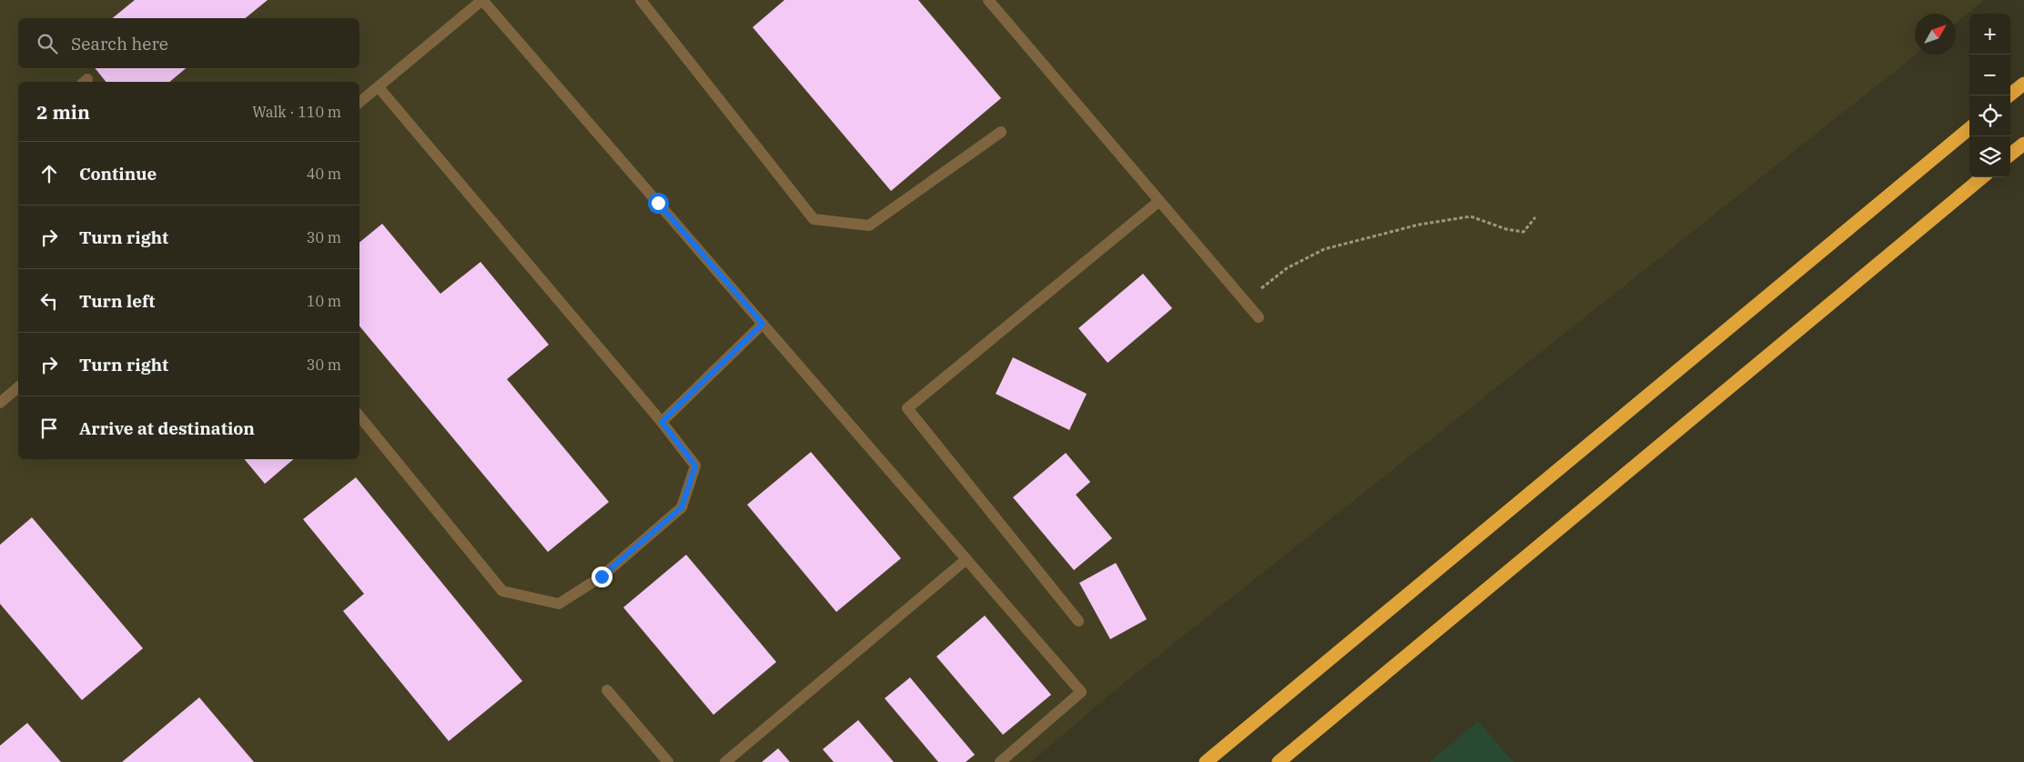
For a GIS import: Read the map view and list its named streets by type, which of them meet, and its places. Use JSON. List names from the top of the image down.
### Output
{
  "north": "top right",
  "page": {
    "map_buttons": ["+", "−"],
    "search": "Search here",
    "heading": ["2 min", "Walk · 110 m"],
    "list": [
      ["Continue", "40 m"],
      ["Turn right", "30 m"],
      ["Turn left", "10 m"],
      ["Turn right", "30 m"],
      "Arrive at destination"
    ]
  }
}
